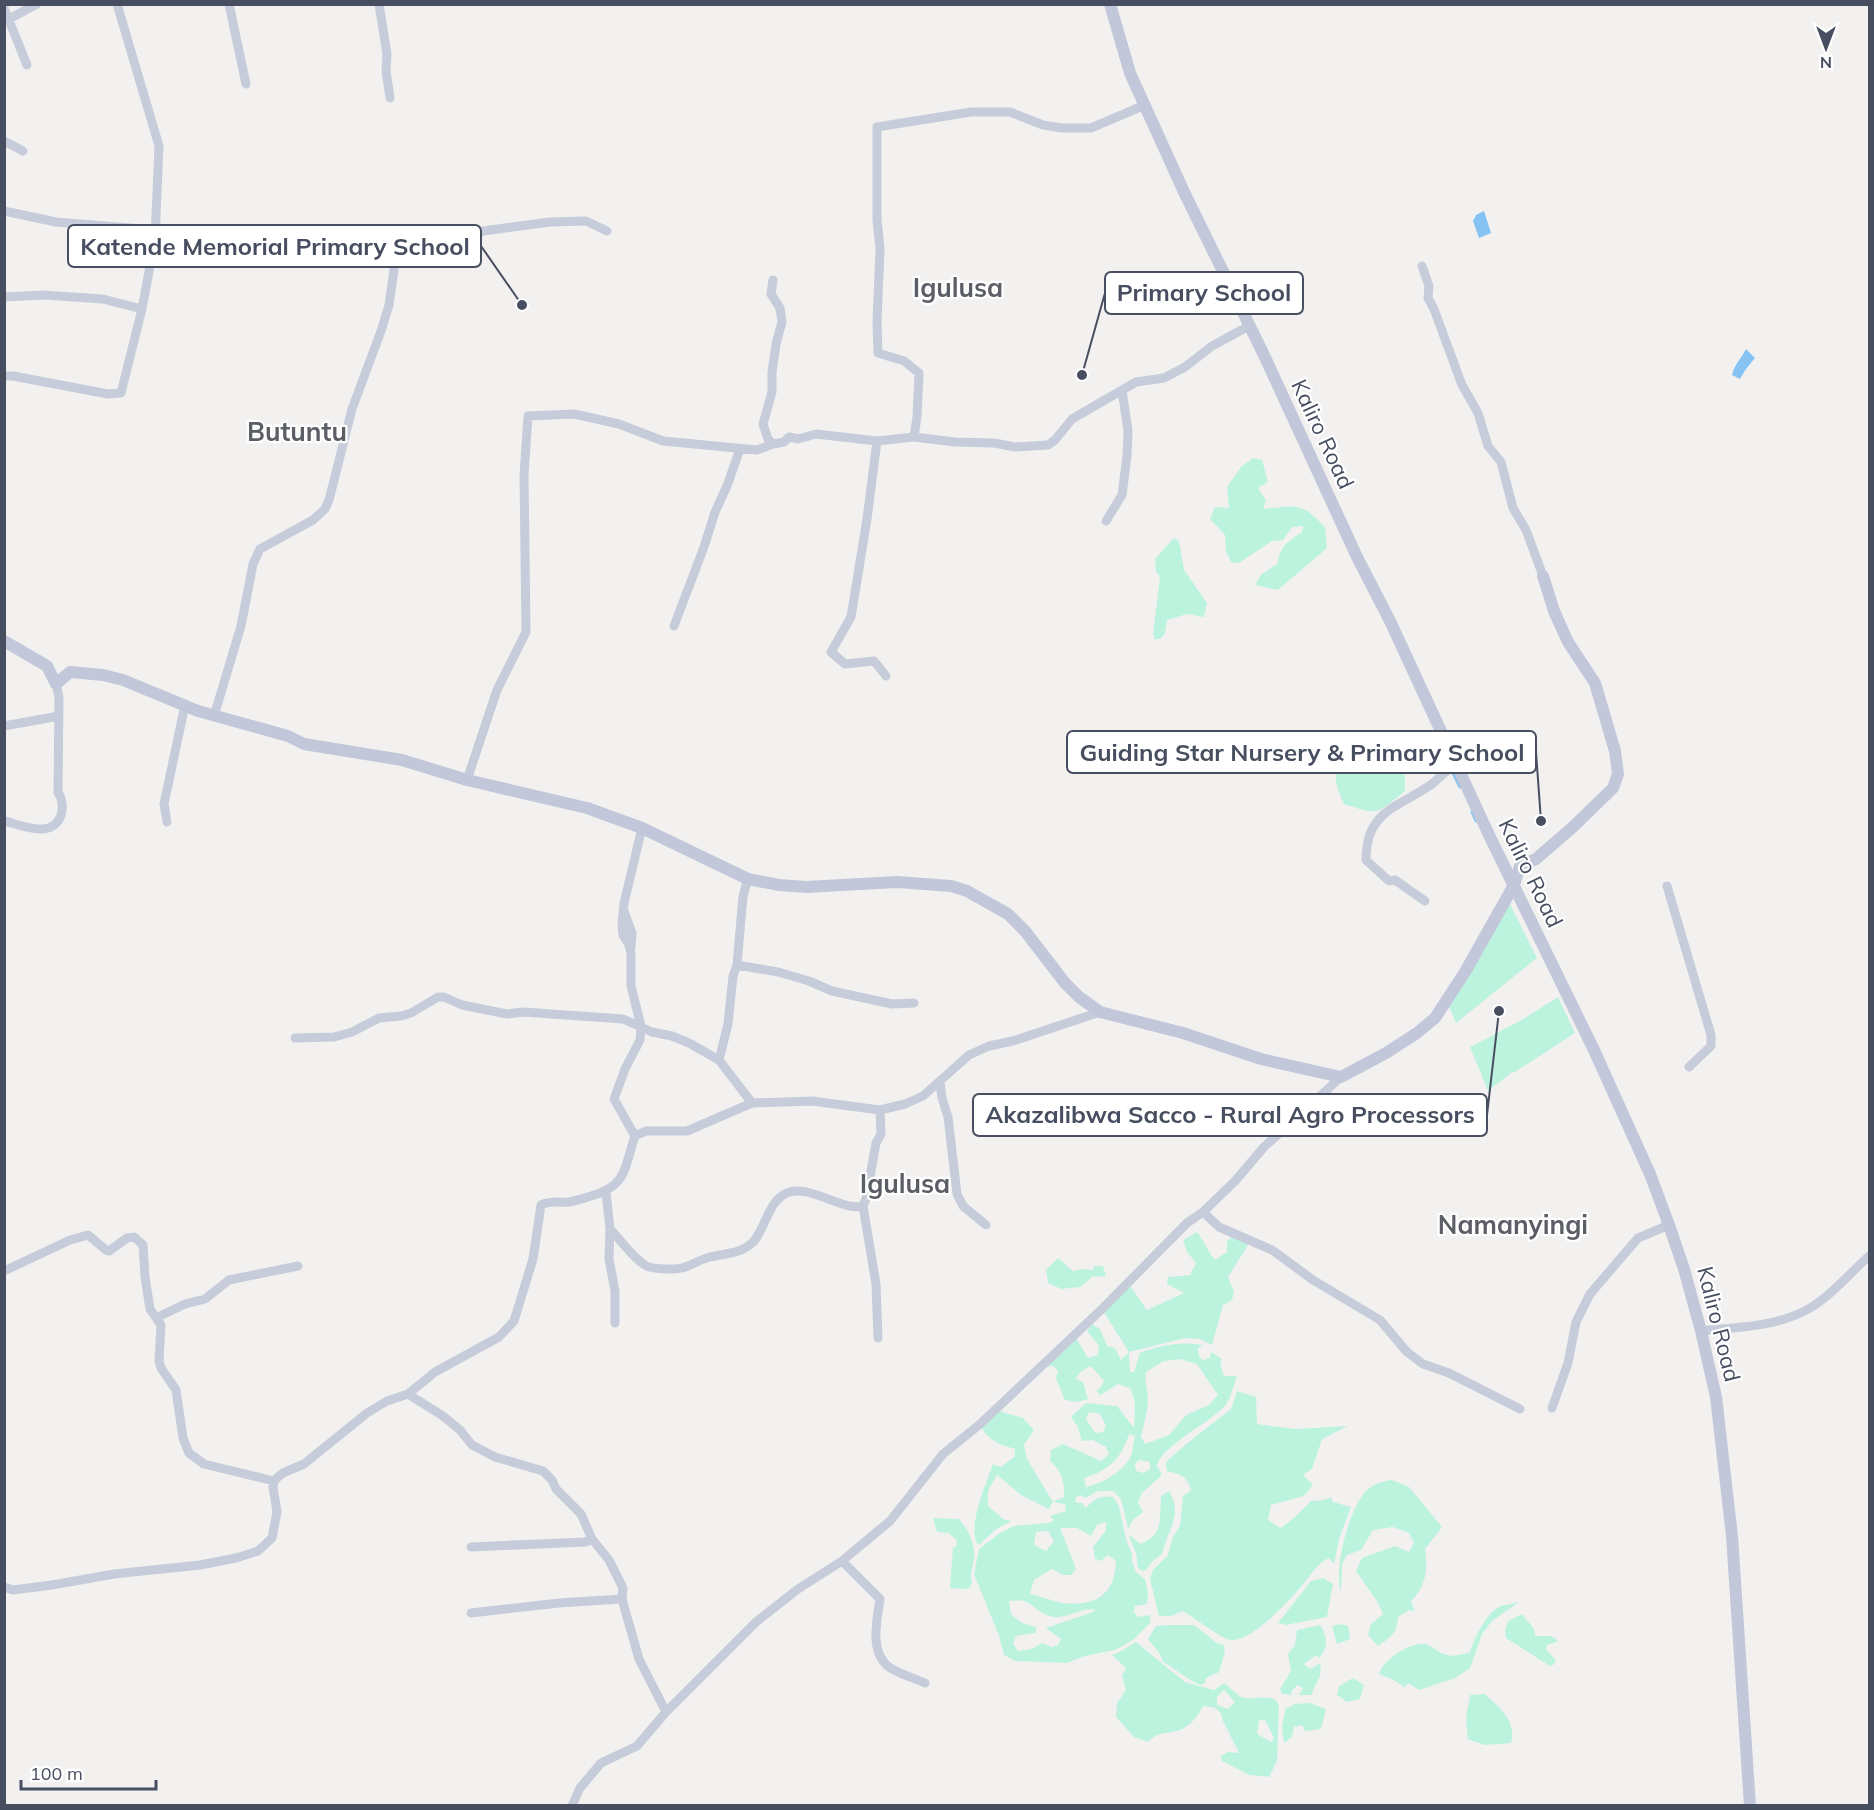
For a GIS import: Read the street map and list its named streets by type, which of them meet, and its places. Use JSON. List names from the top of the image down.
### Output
{
  "streets": {
    "street": ["Kaliro Road"]
  },
  "districts": [
    "Igulusa",
    "Butuntu",
    "Igulusa",
    "Namanyingi"
  ],
  "places": [
    "Katende Memorial Primary School",
    "Primary School",
    "Guiding Star Nursery & Primary School",
    "Akazalibwa Sacco - Rural Agro Processors"
  ],
  "scale_bar": "100 m",
  "north": "bottom"
}
